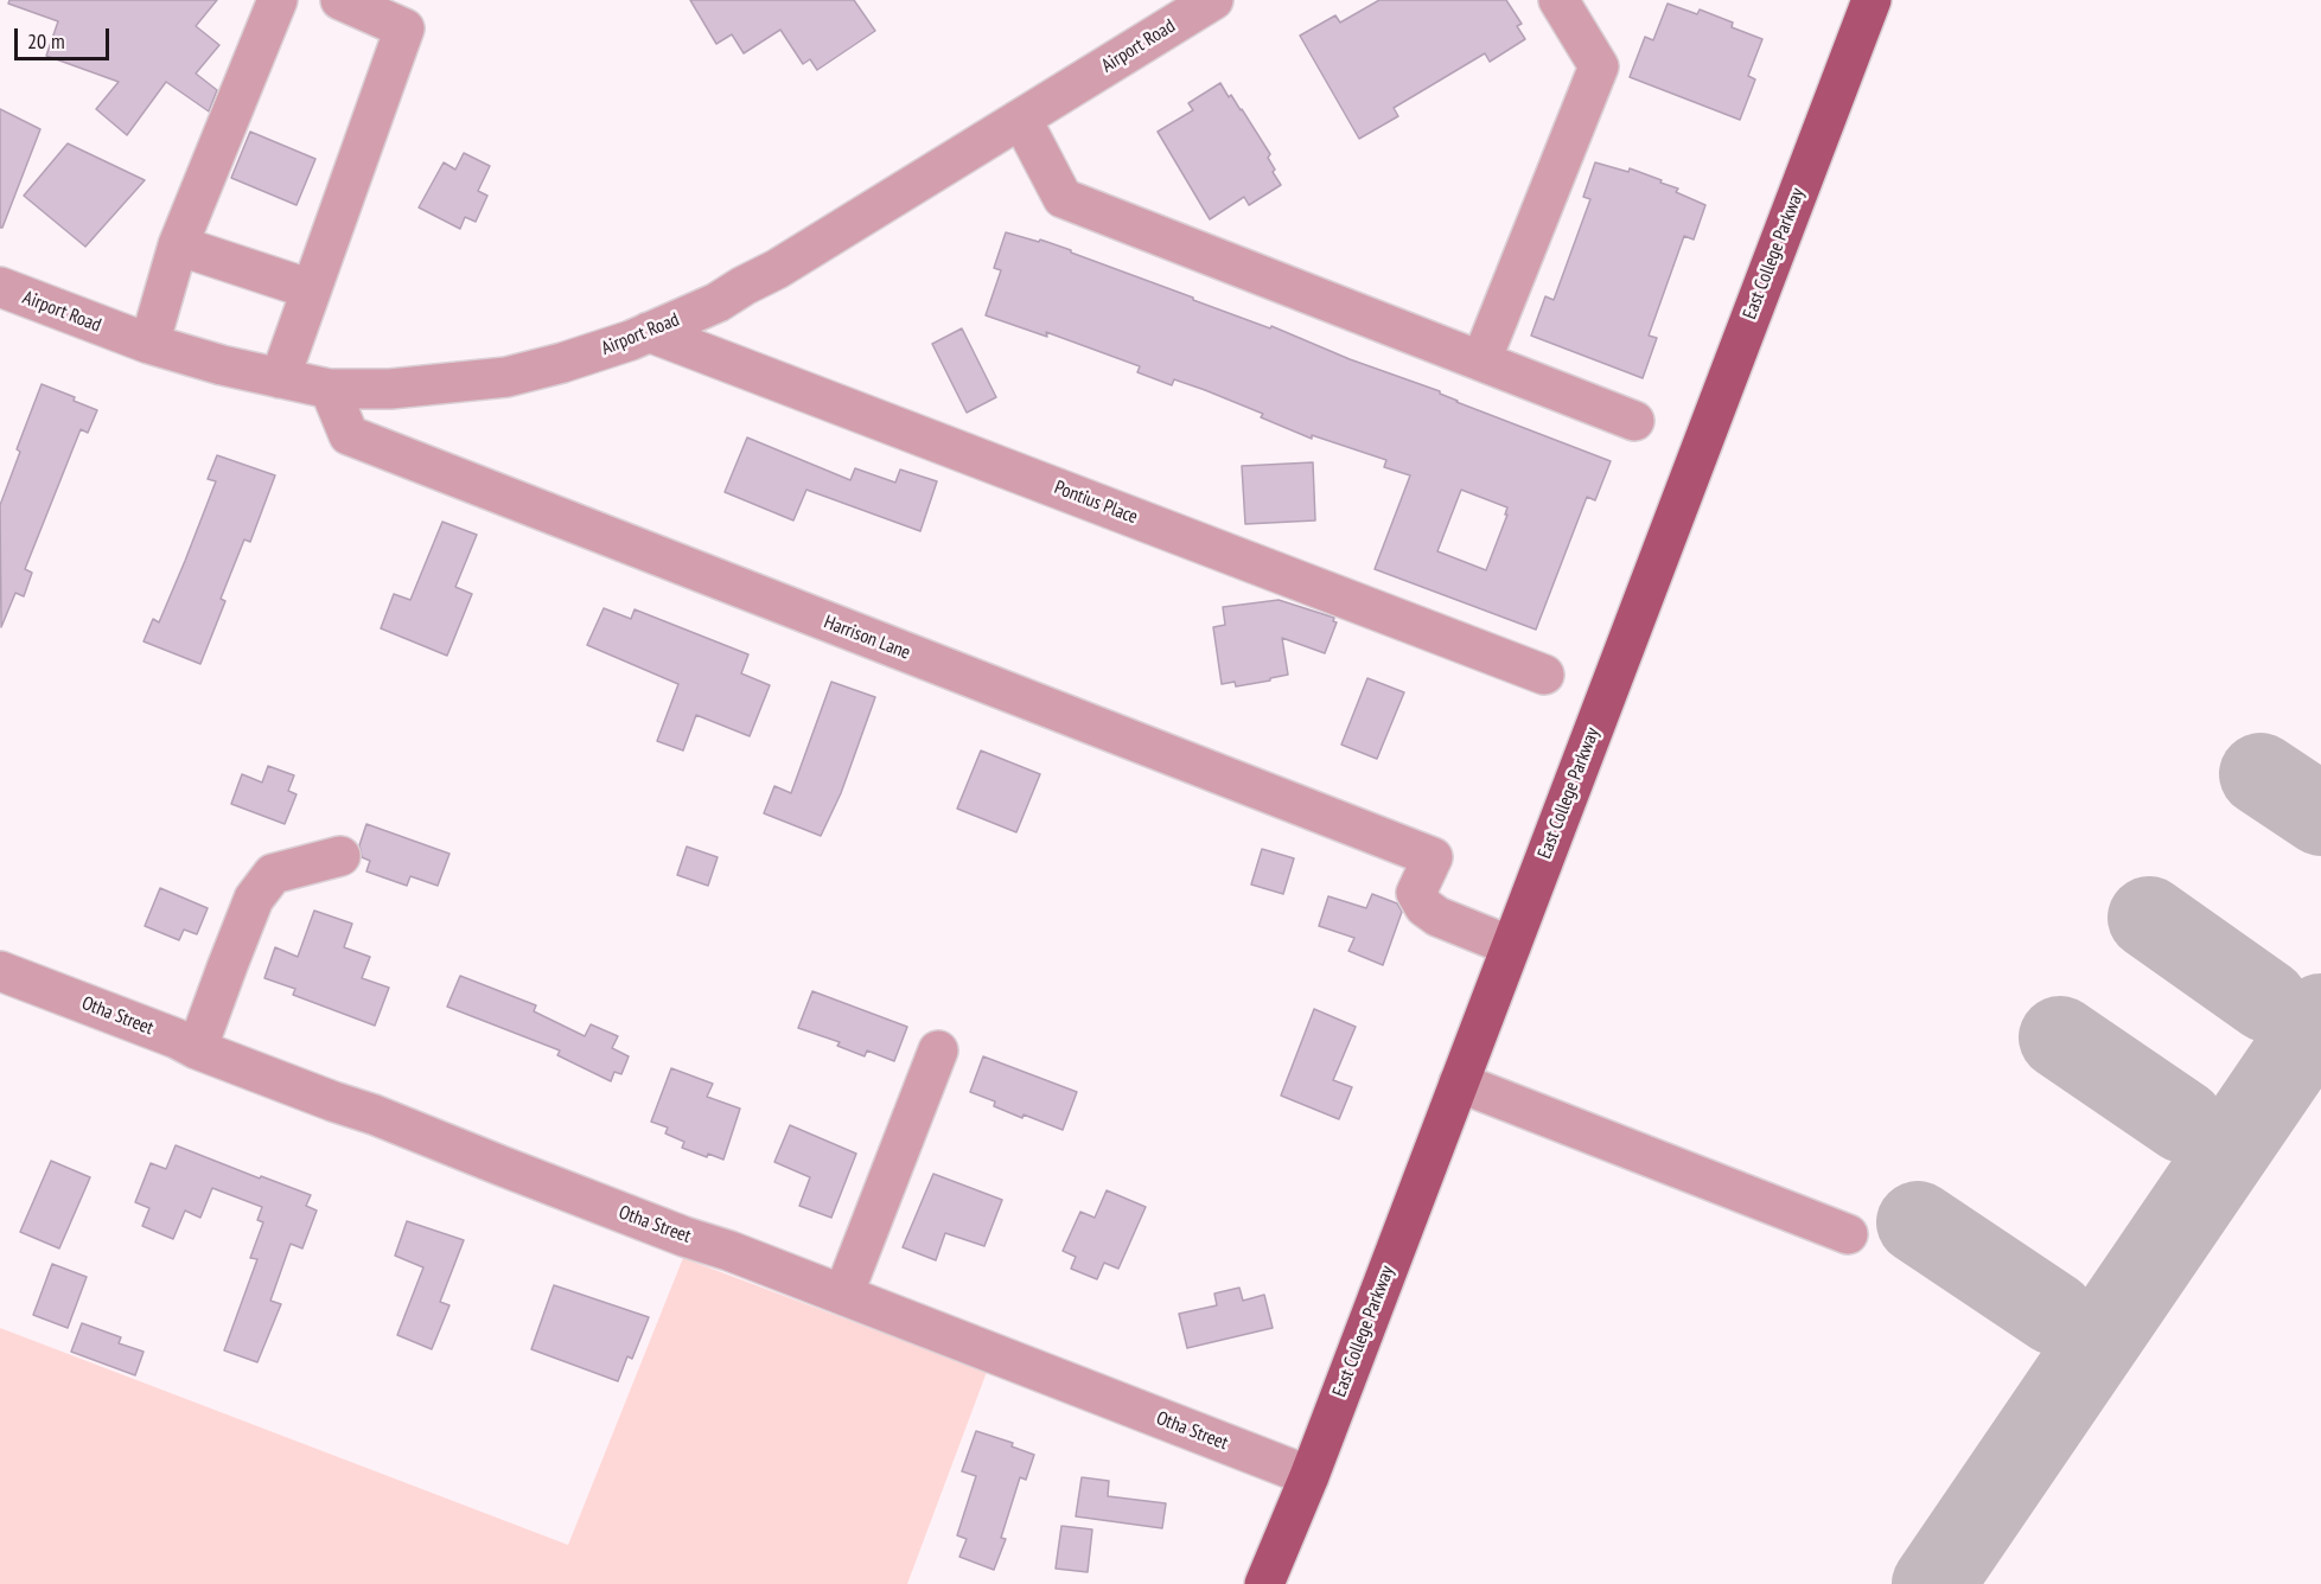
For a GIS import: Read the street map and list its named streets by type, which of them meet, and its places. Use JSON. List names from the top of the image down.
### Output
{
  "streets": {
    "main road": ["East College Parkway"],
    "street": [
      "Airport Road",
      "Pontius Place",
      "Harrison Lane",
      "Otha Street"
    ]
  },
  "crossings": [
    ["Airport Road", "Pontius Place"],
    ["Airport Road", "Harrison Lane"],
    ["East College Parkway", "Harrison Lane"],
    ["East College Parkway", "Otha Street"]
  ],
  "scale_bar": "20 m"
}
